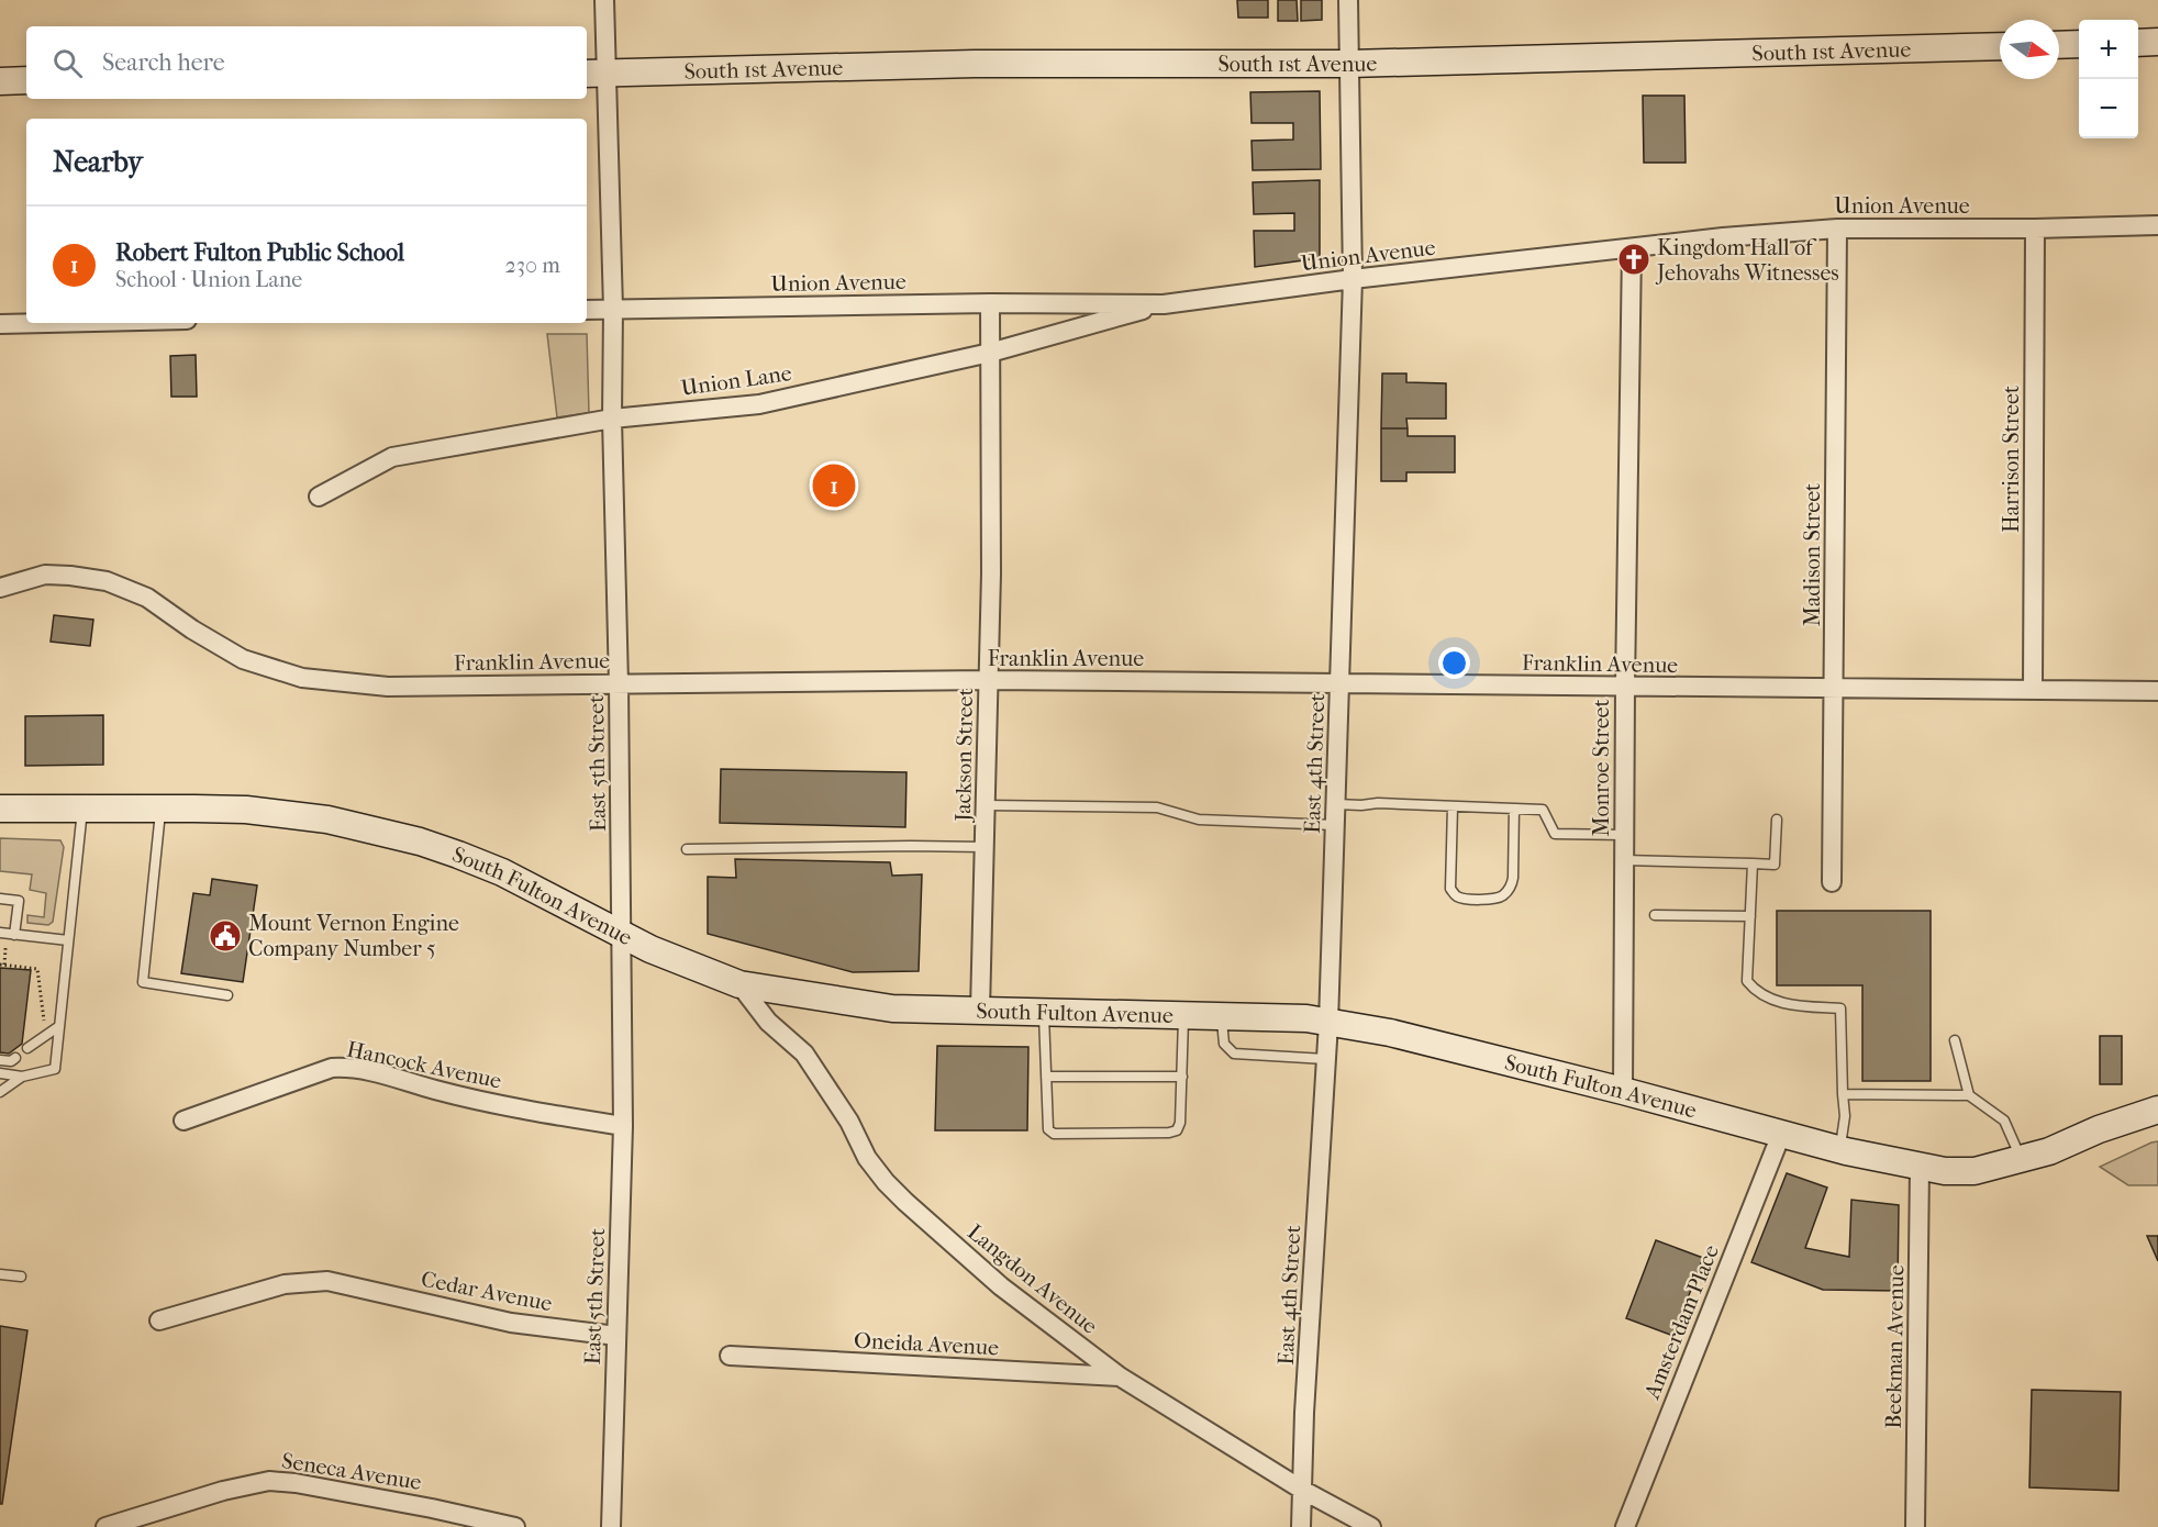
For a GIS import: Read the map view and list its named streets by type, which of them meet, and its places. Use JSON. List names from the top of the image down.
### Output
{
  "streets": {
    "main road": ["South 1st Avenue", "South Fulton Avenue"],
    "street": [
      "Union Avenue",
      "Union Lane",
      "Harrison Street",
      "Madison Street",
      "Franklin Avenue",
      "Jackson Street",
      "East 5th Street",
      "East 4th Street",
      "Monroe Street",
      "Hancock Avenue",
      "Langdon Avenue",
      "Cedar Avenue",
      "Amsterdam Place",
      "Oneida Avenue",
      "Beekman Avenue",
      "Seneca Avenue"
    ]
  },
  "crossings": [
    ["South 1st Avenue", "East 5th Street"],
    ["South 1st Avenue", "East 4th Street"],
    ["Union Avenue", "Union Lane"],
    ["Union Avenue", "Harrison Street"],
    ["Union Avenue", "Madison Street"],
    ["Union Avenue", "Jackson Street"],
    ["Union Avenue", "East 5th Street"],
    ["Union Avenue", "East 4th Street"],
    ["Union Avenue", "Monroe Street"],
    ["Union Lane", "Jackson Street"],
    ["Union Lane", "East 5th Street"],
    ["Harrison Street", "Franklin Avenue"],
    ["Madison Street", "Franklin Avenue"],
    ["Franklin Avenue", "Jackson Street"],
    ["Franklin Avenue", "East 5th Street"],
    ["Franklin Avenue", "East 4th Street"],
    ["Franklin Avenue", "Monroe Street"],
    ["Jackson Street", "South Fulton Avenue"],
    ["East 5th Street", "South Fulton Avenue"],
    ["East 5th Street", "Hancock Avenue"],
    ["East 5th Street", "Cedar Avenue"],
    ["East 4th Street", "South Fulton Avenue"],
    ["East 4th Street", "Langdon Avenue"],
    ["Monroe Street", "South Fulton Avenue"],
    ["South Fulton Avenue", "Langdon Avenue"],
    ["South Fulton Avenue", "Amsterdam Place"],
    ["South Fulton Avenue", "Beekman Avenue"],
    ["Langdon Avenue", "Oneida Avenue"]
  ],
  "places": {
    "church": ["Kingdom Hall of Jehovahs Witnesses"],
    "public building": ["Mount Vernon Engine Company Number 5"]
  },
  "north": "right",
  "page": {
    "map_buttons": ["+", "−"],
    "search": "Search here",
    "heading": "Nearby",
    "list": [
      {
        "mark": "1",
        "name": "Robert Fulton Public School",
        "note": "School · Union Lane",
        "value": "230 m"
      }
    ],
    "pins": "1"
  }
}
